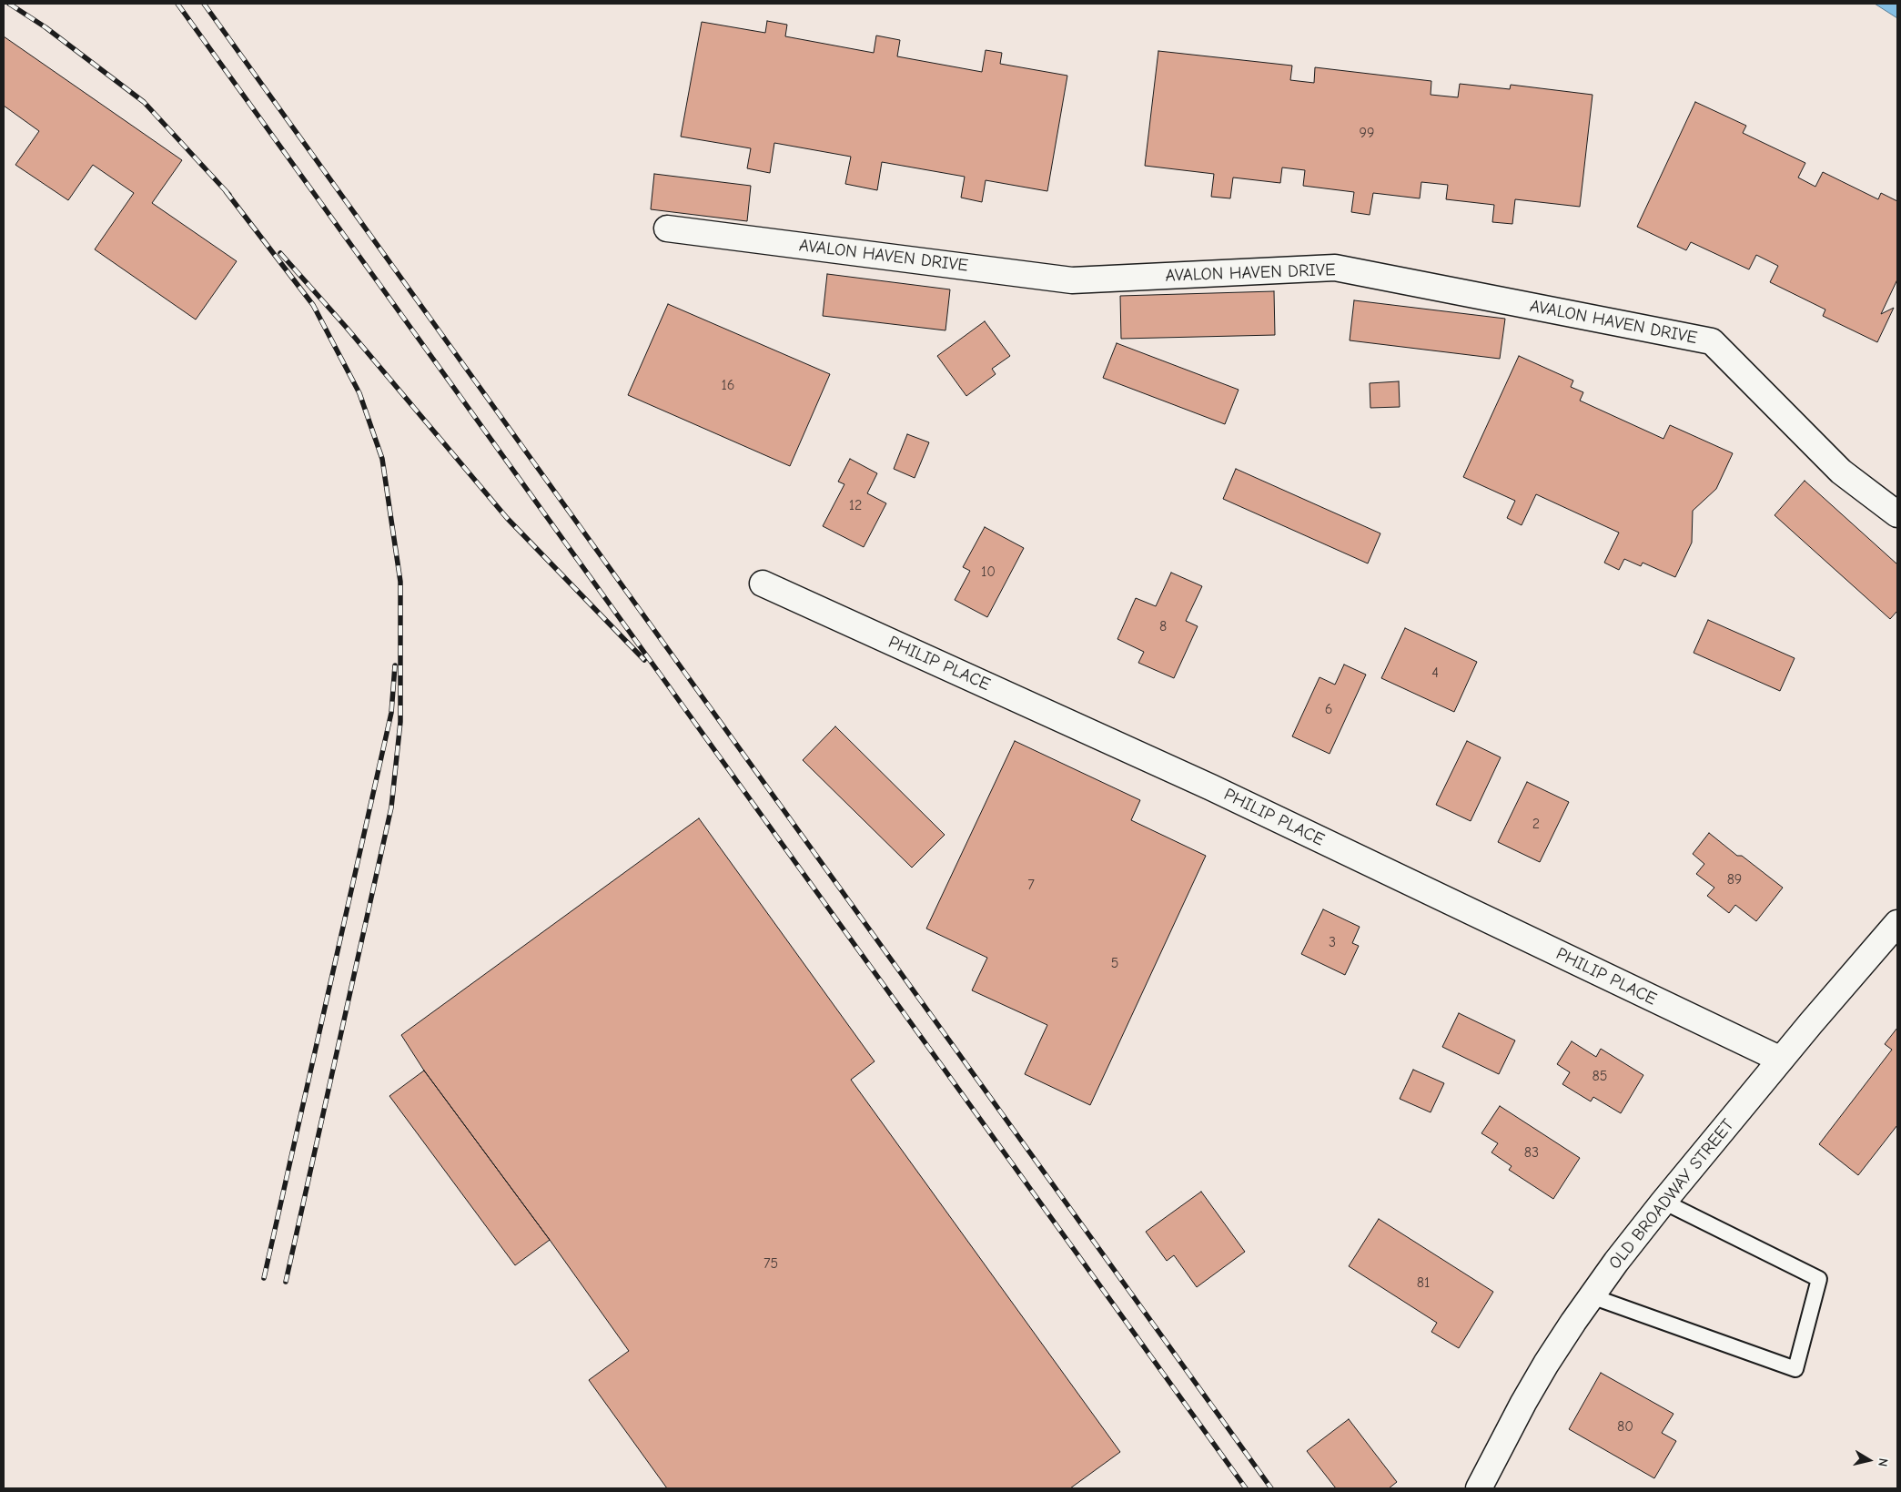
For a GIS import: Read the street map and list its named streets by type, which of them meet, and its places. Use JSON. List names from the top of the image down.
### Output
{
  "streets": {
    "street": ["AVALON HAVEN DRIVE", "PHILIP PLACE", "OLD BROADWAY STREET"]
  },
  "crossings": [
    ["PHILIP PLACE", "OLD BROADWAY STREET"]
  ],
  "house_numbers": [
    "99",
    "16",
    "12",
    "10",
    "8",
    "4",
    "6",
    "2",
    "89",
    "7",
    "3",
    "5",
    "85",
    "83",
    "75",
    "81",
    "80"
  ],
  "north": "right"
}
